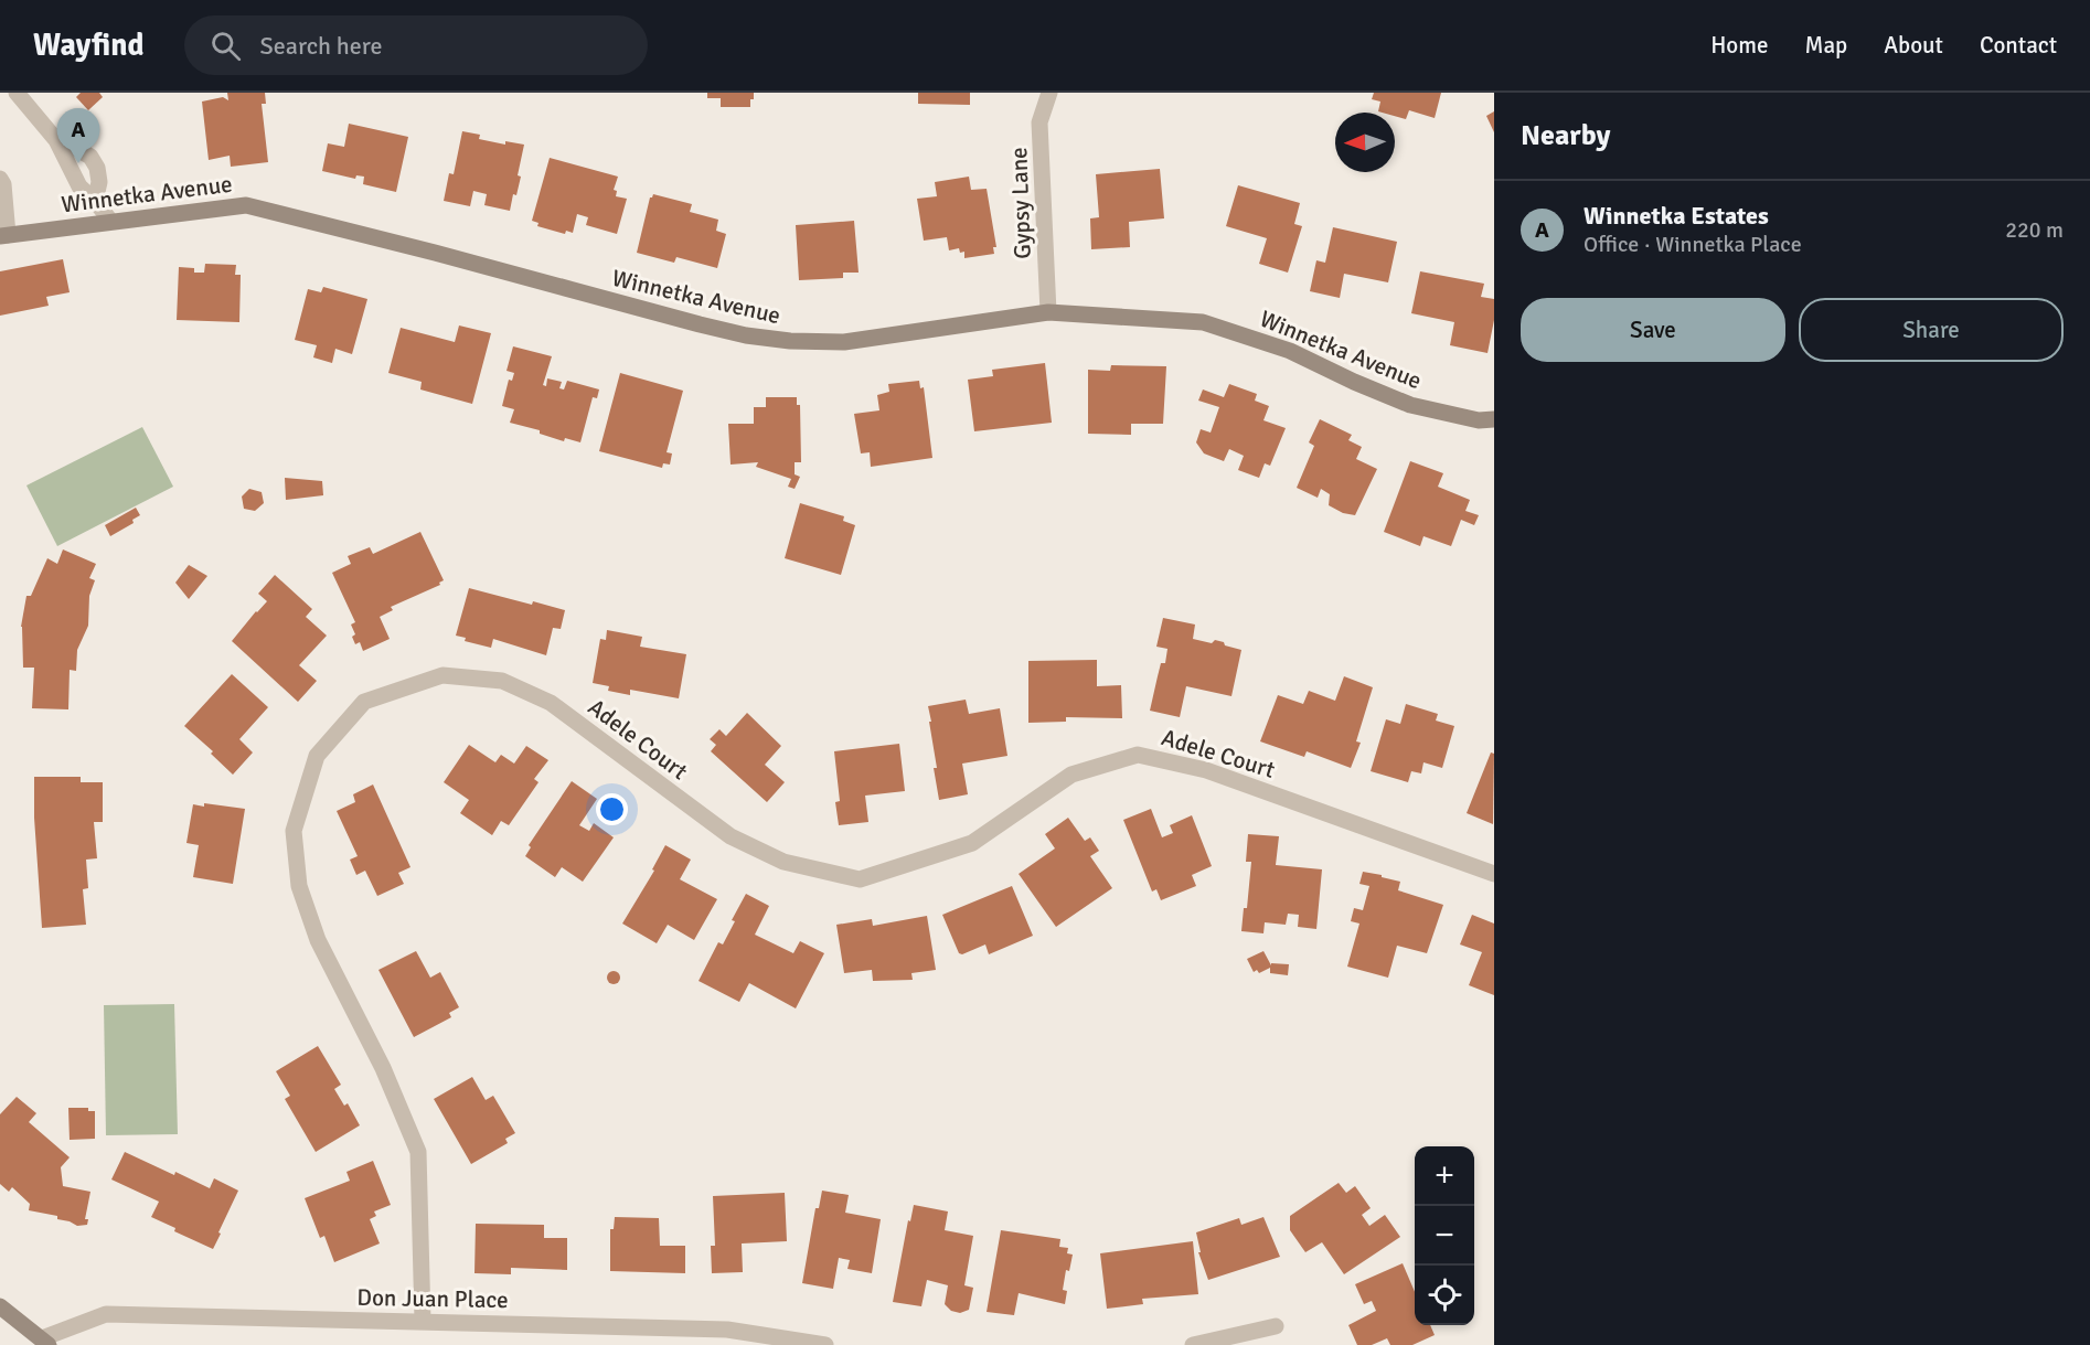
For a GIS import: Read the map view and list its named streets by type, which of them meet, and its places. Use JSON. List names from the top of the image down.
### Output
{
  "streets": {
    "main road": ["Winnetka Avenue"],
    "street": ["Gypsy Lane", "Adele Court", "Don Juan Place"]
  },
  "crossings": [
    ["Winnetka Avenue", "Gypsy Lane"],
    ["Adele Court", "Don Juan Place"]
  ],
  "north": "left",
  "page": {
    "header": "Wayfind",
    "search": "Search here",
    "nav": [
      "Home",
      "Map",
      "About",
      "Contact"
    ],
    "heading": "Nearby",
    "pins": "A",
    "list": [
      {
        "mark": "A",
        "name": "Winnetka Estates",
        "note": "Office · Winnetka Place",
        "value": "220 m"
      }
    ],
    "buttons": ["Save", "Share"],
    "map_buttons": ["+", "−"]
  }
}
